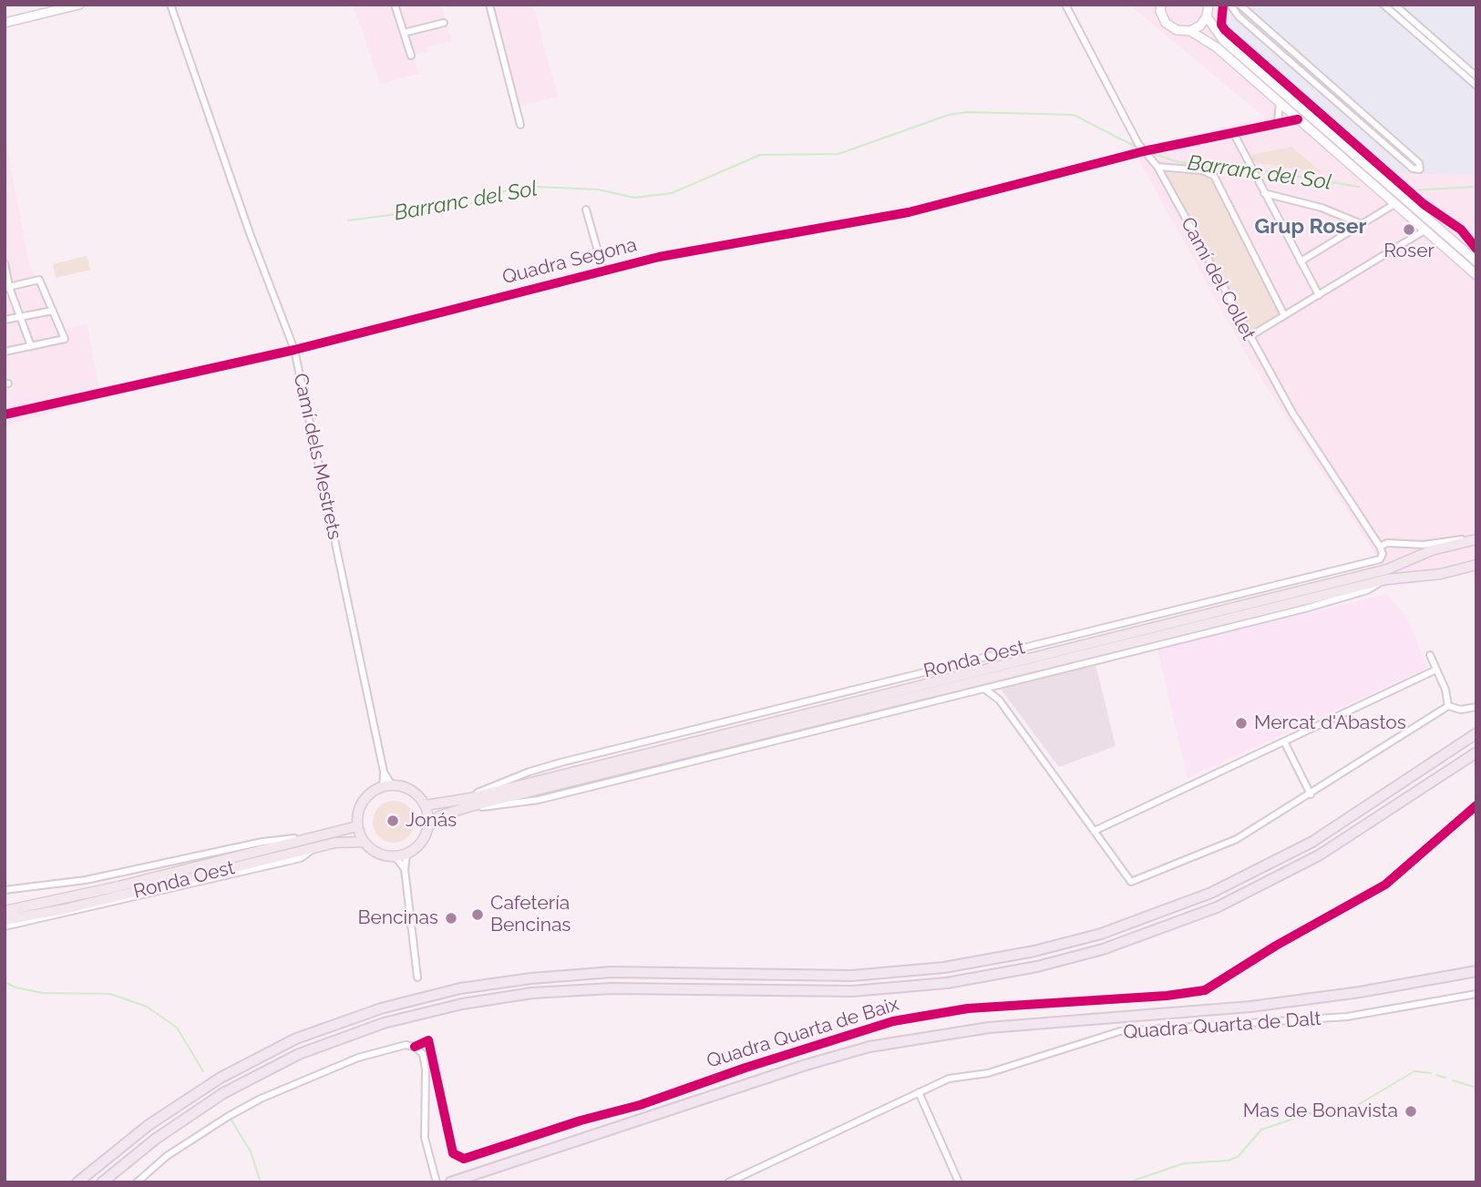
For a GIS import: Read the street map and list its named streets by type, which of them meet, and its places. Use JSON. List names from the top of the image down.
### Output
{
  "streets": {
    "main road": ["Ronda Oest"],
    "street": [
      "Quadra Segona",
      "Camí del Collet",
      "Camí dels Mestrets",
      "Quadra Quarta de Dalt",
      "Quadra Quarta de Baix"
    ]
  },
  "crossings": [
    ["Quadra Segona", "Camí del Collet"],
    ["Quadra Segona", "Camí dels Mestrets"],
    ["Camí del Collet", "Ronda Oest"],
    ["Camí dels Mestrets", "Ronda Oest"]
  ],
  "districts": ["Grup Roser"],
  "water": ["Barranc del Sol"],
  "places": [
    "Roser",
    "Mercat d'Abastos",
    "Jonás",
    "Cafetería Bencinas",
    "Bencinas",
    "Mas de Bonavista"
  ]
}
